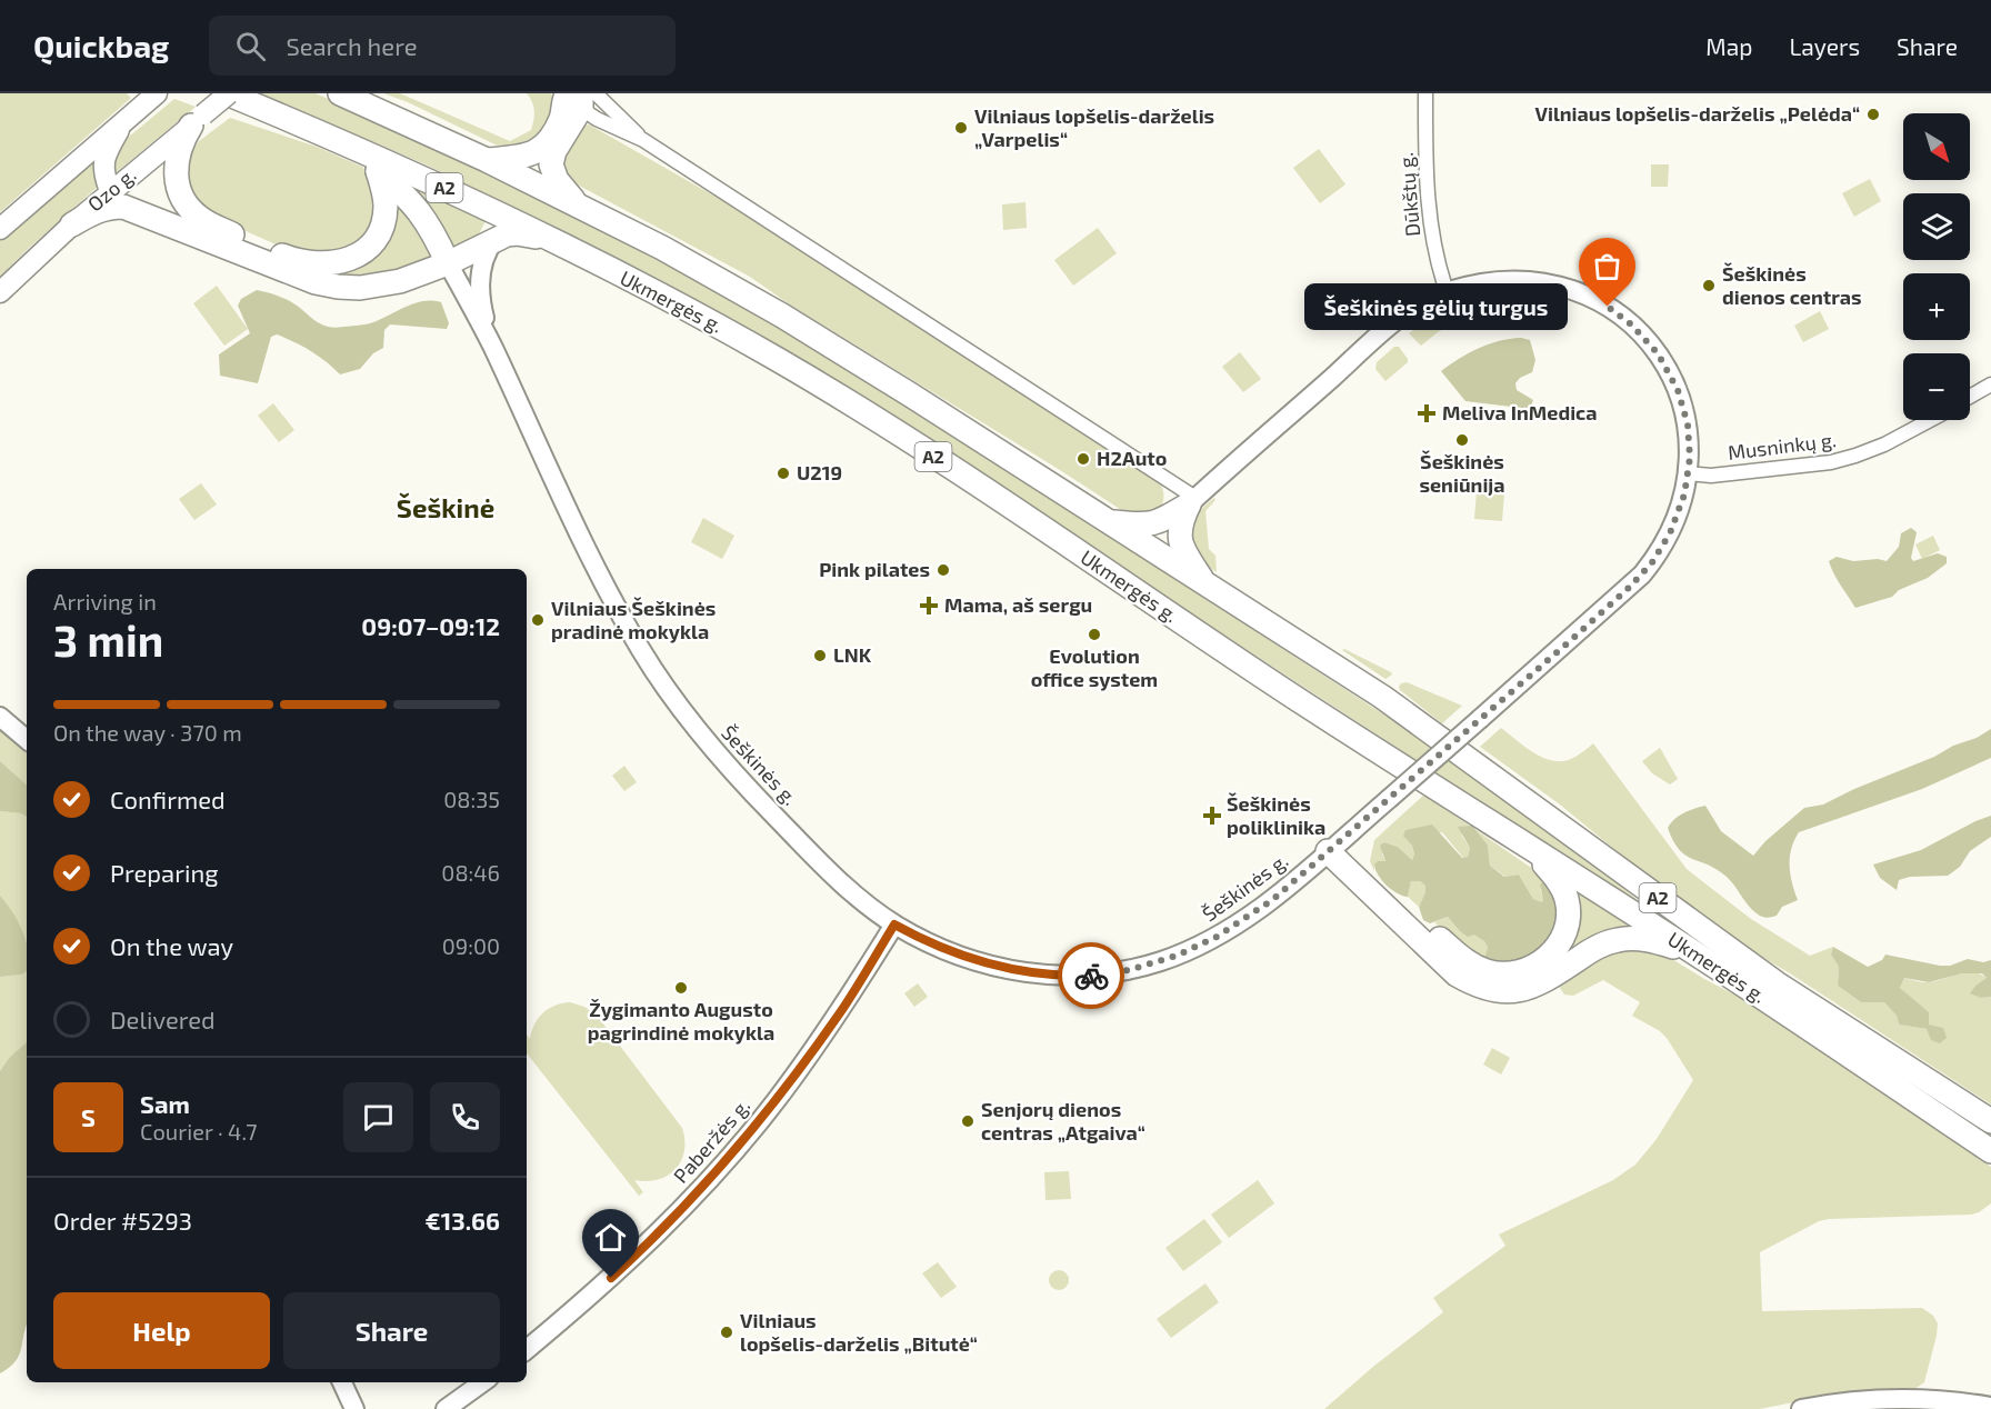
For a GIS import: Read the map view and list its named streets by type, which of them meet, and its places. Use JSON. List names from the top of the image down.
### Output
{
  "streets": {
    "highway": ["A2", "Ukmergės g."],
    "main road": ["Ozo g."],
    "street": [
      "Dūkštų g.",
      "Musninkų g.",
      "Šeškinės g.",
      "Paberžės g."
    ]
  },
  "crossings": [
    ["Ozo g.", "Ukmergės g."],
    ["Dūkštų g.", "Šeškinės g."],
    ["Musninkų g.", "Šeškinės g."],
    ["Šeškinės g.", "Paberžės g."]
  ],
  "districts": ["Šeškinė"],
  "places": {
    "other": [
      "Vilniaus lopšelis-darželis „Pelėda“",
      "Vilniaus lopšelis-darželis „Varpelis“",
      "Šeškinės dienos centras",
      "Šeškinės gėlių turgus",
      "Šeškinės seniūnija",
      "H2Auto",
      "U219",
      "Pink pilates",
      "Vilniaus Šeškinės pradinė mokykla",
      "Evolution office system",
      "LNK",
      "Žygimanto Augusto pagrindinė mokykla",
      "Senjorų dienos centras „Atgaiva“",
      "Vilniaus lopšelis-darželis „Bitutė“"
    ],
    "health": ["Meliva InMedica", "Mama, aš sergu", "Šeškinės poliklinika"]
  },
  "north": "bottom right",
  "page": {
    "header": "Quickbag",
    "search": "Search here",
    "nav": ["Map", "Layers", "Share"],
    "map_buttons": ["+", "−"],
    "bubble": "Šeškinės gėlių turgus",
    "heading": ["3 min", "Arriving in", "09:07–09:12"],
    "panel": [
      "Sam",
      "Courier · 4.7",
      "Order #5293",
      "€13.66"
    ],
    "bar": "On the way · 370 m",
    "list": [
      ["Confirmed", "08:35"],
      ["Preparing", "08:46"],
      ["On the way", "09:00"],
      "Delivered"
    ],
    "round": "S",
    "buttons": ["Help", "Share"]
  }
}
